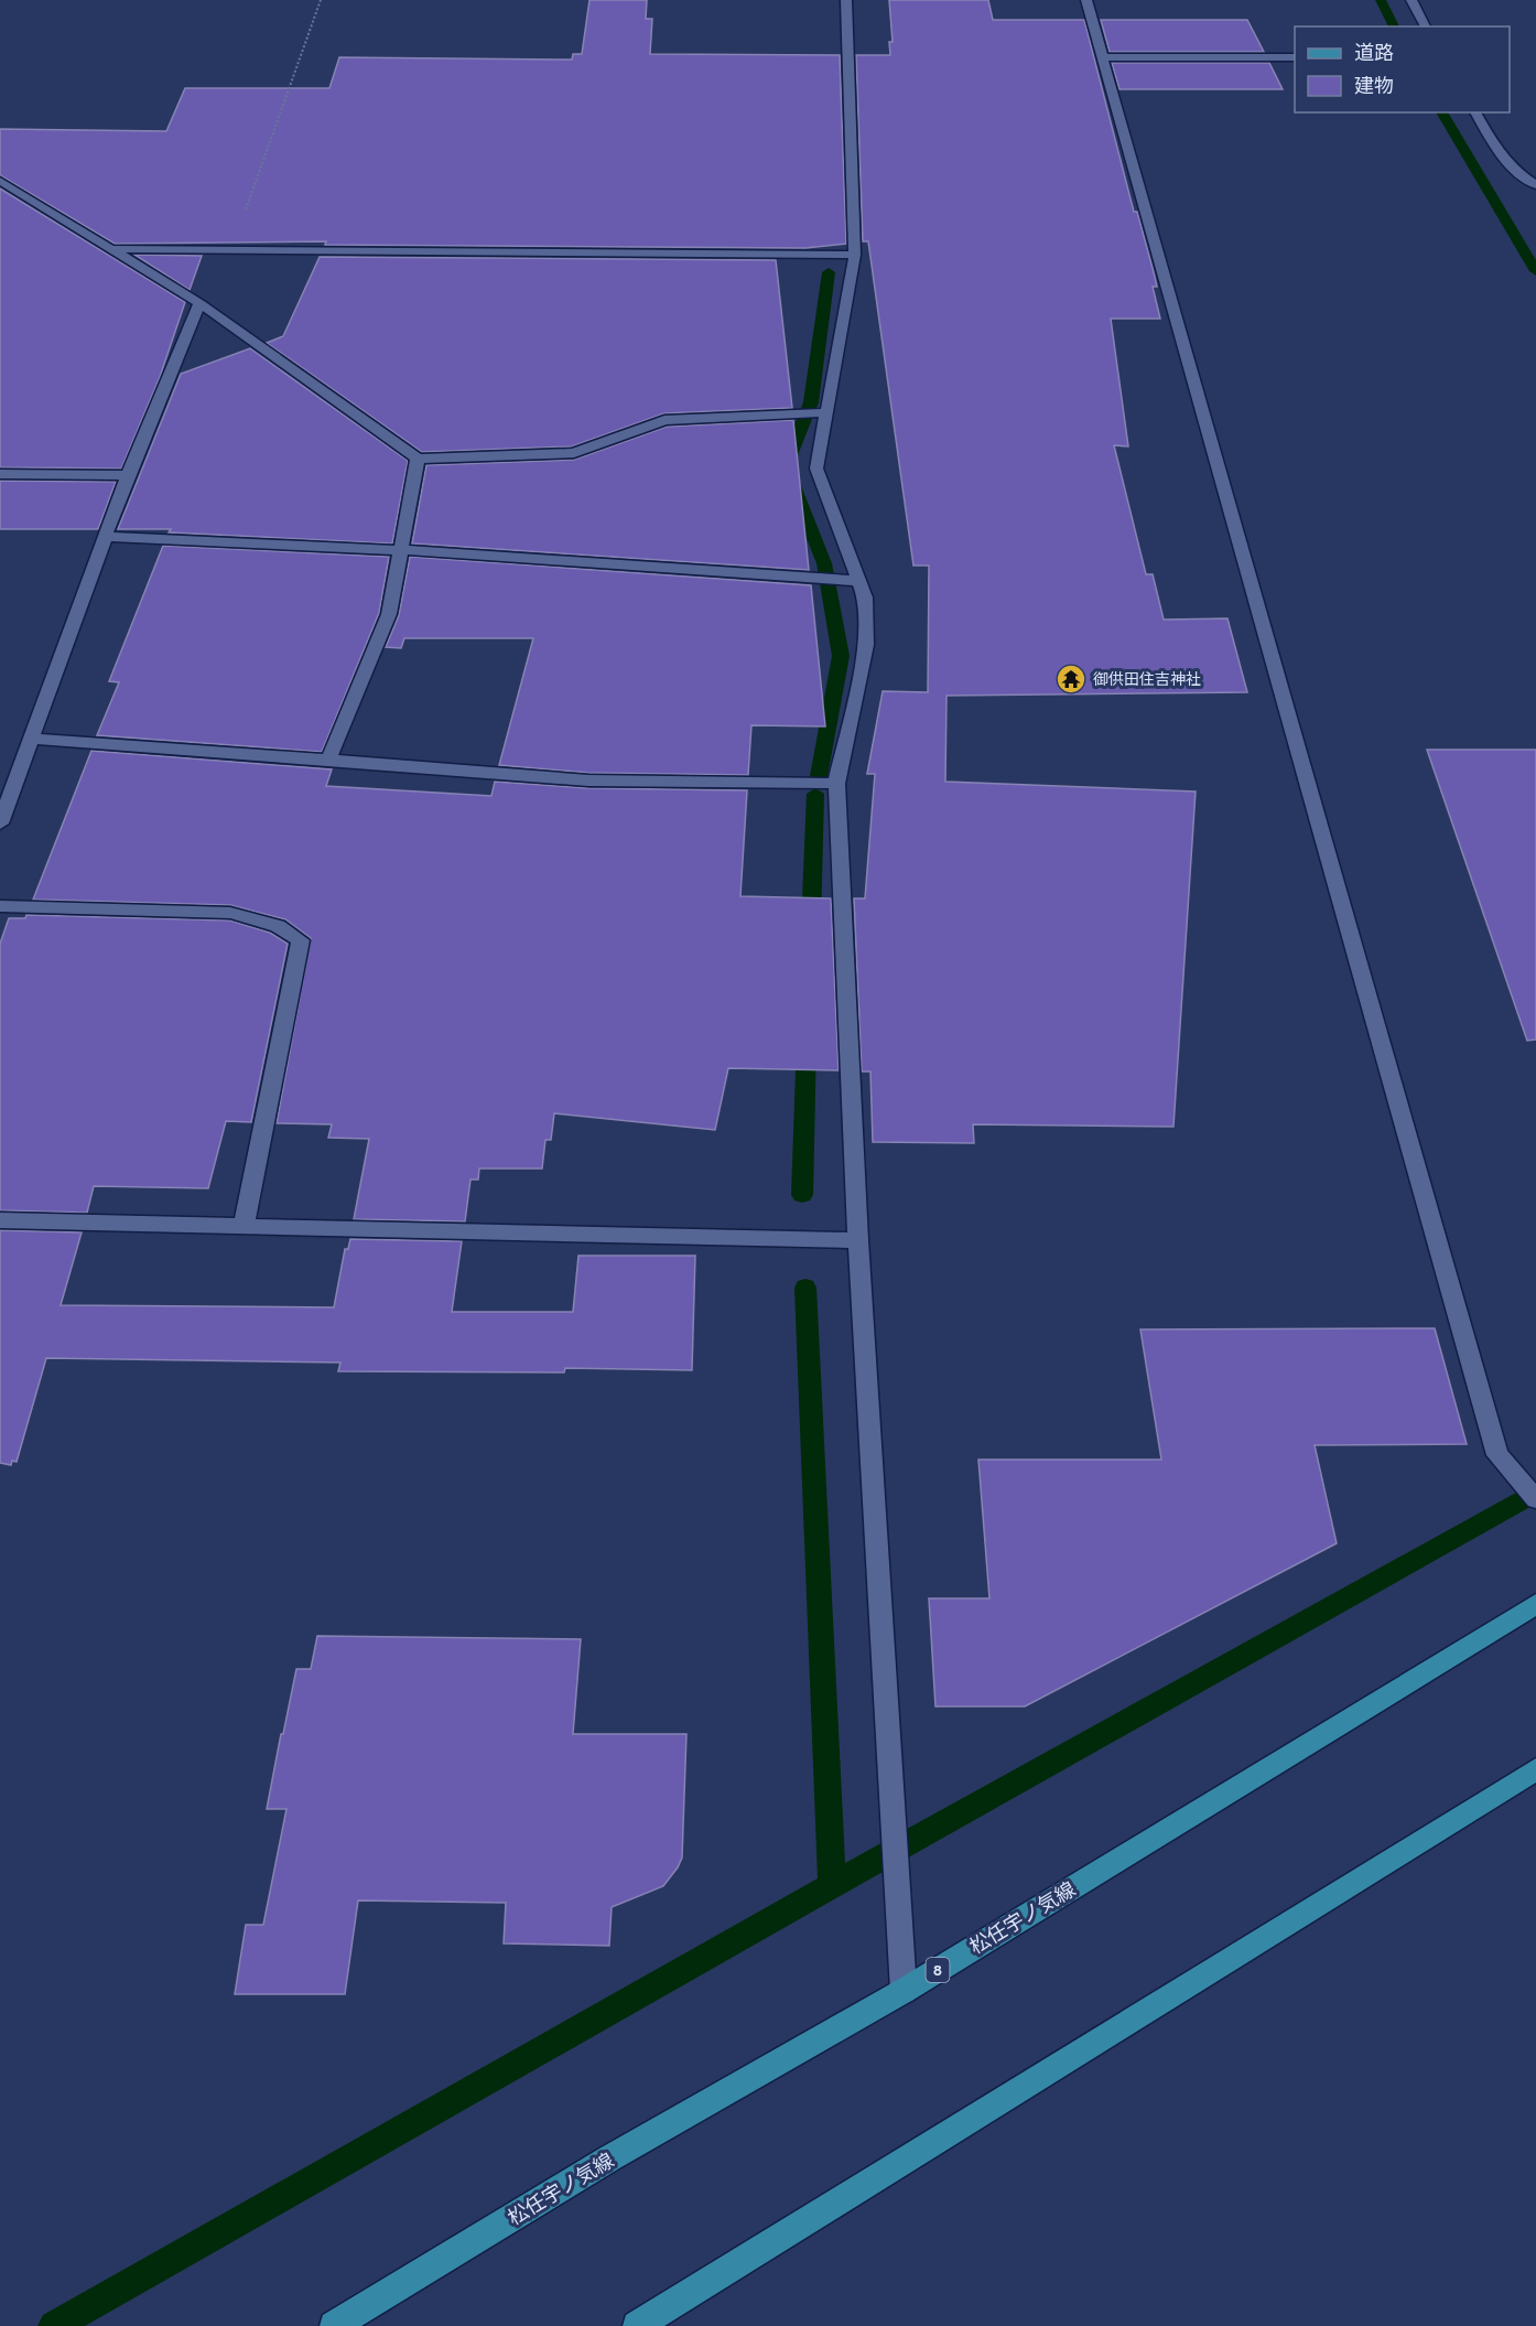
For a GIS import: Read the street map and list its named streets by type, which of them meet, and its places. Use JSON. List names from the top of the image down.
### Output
{
  "streets": {
    "main road": ["松任宇ノ気線", "8"]
  },
  "places": {
    "temple": ["御供田住吉神社"]
  },
  "legend": ["道路", "建物"]
}
